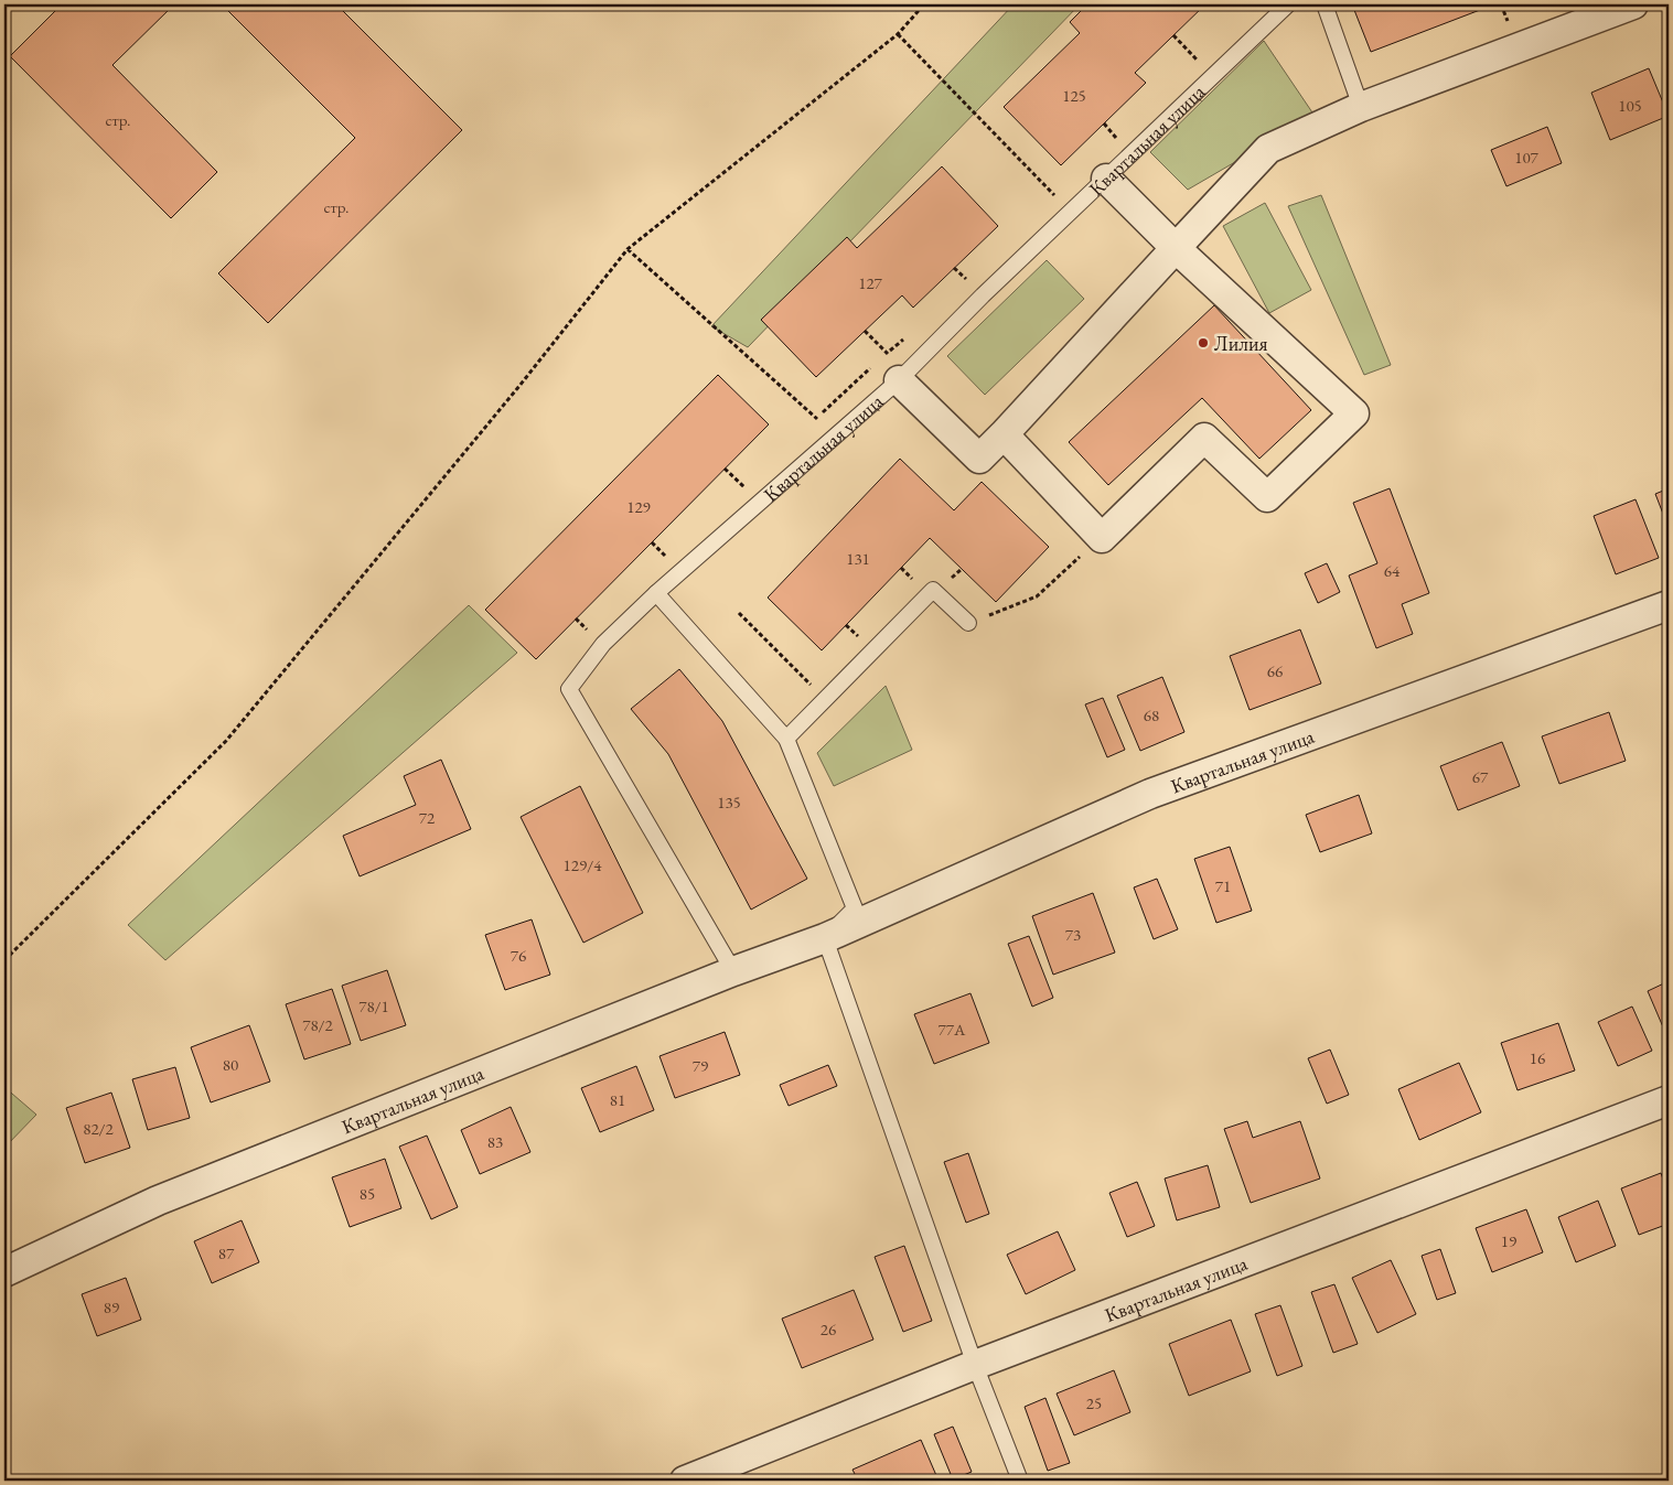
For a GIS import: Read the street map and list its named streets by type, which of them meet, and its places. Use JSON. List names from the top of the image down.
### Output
{
  "streets": {
    "street": ["Квартальная улица"]
  },
  "places": ["Лилия"],
  "house_numbers": [
    "125",
    "105",
    "стр.",
    "107",
    "стр.",
    "127",
    "129",
    "131",
    "64",
    "66",
    "68",
    "67",
    "135",
    "72",
    "129/4",
    "71",
    "73",
    "76",
    "78/1",
    "78/2",
    "77А",
    "16",
    "80",
    "79",
    "81",
    "82/2",
    "83",
    "85",
    "19",
    "87",
    "89",
    "26",
    "25"
  ]
}
